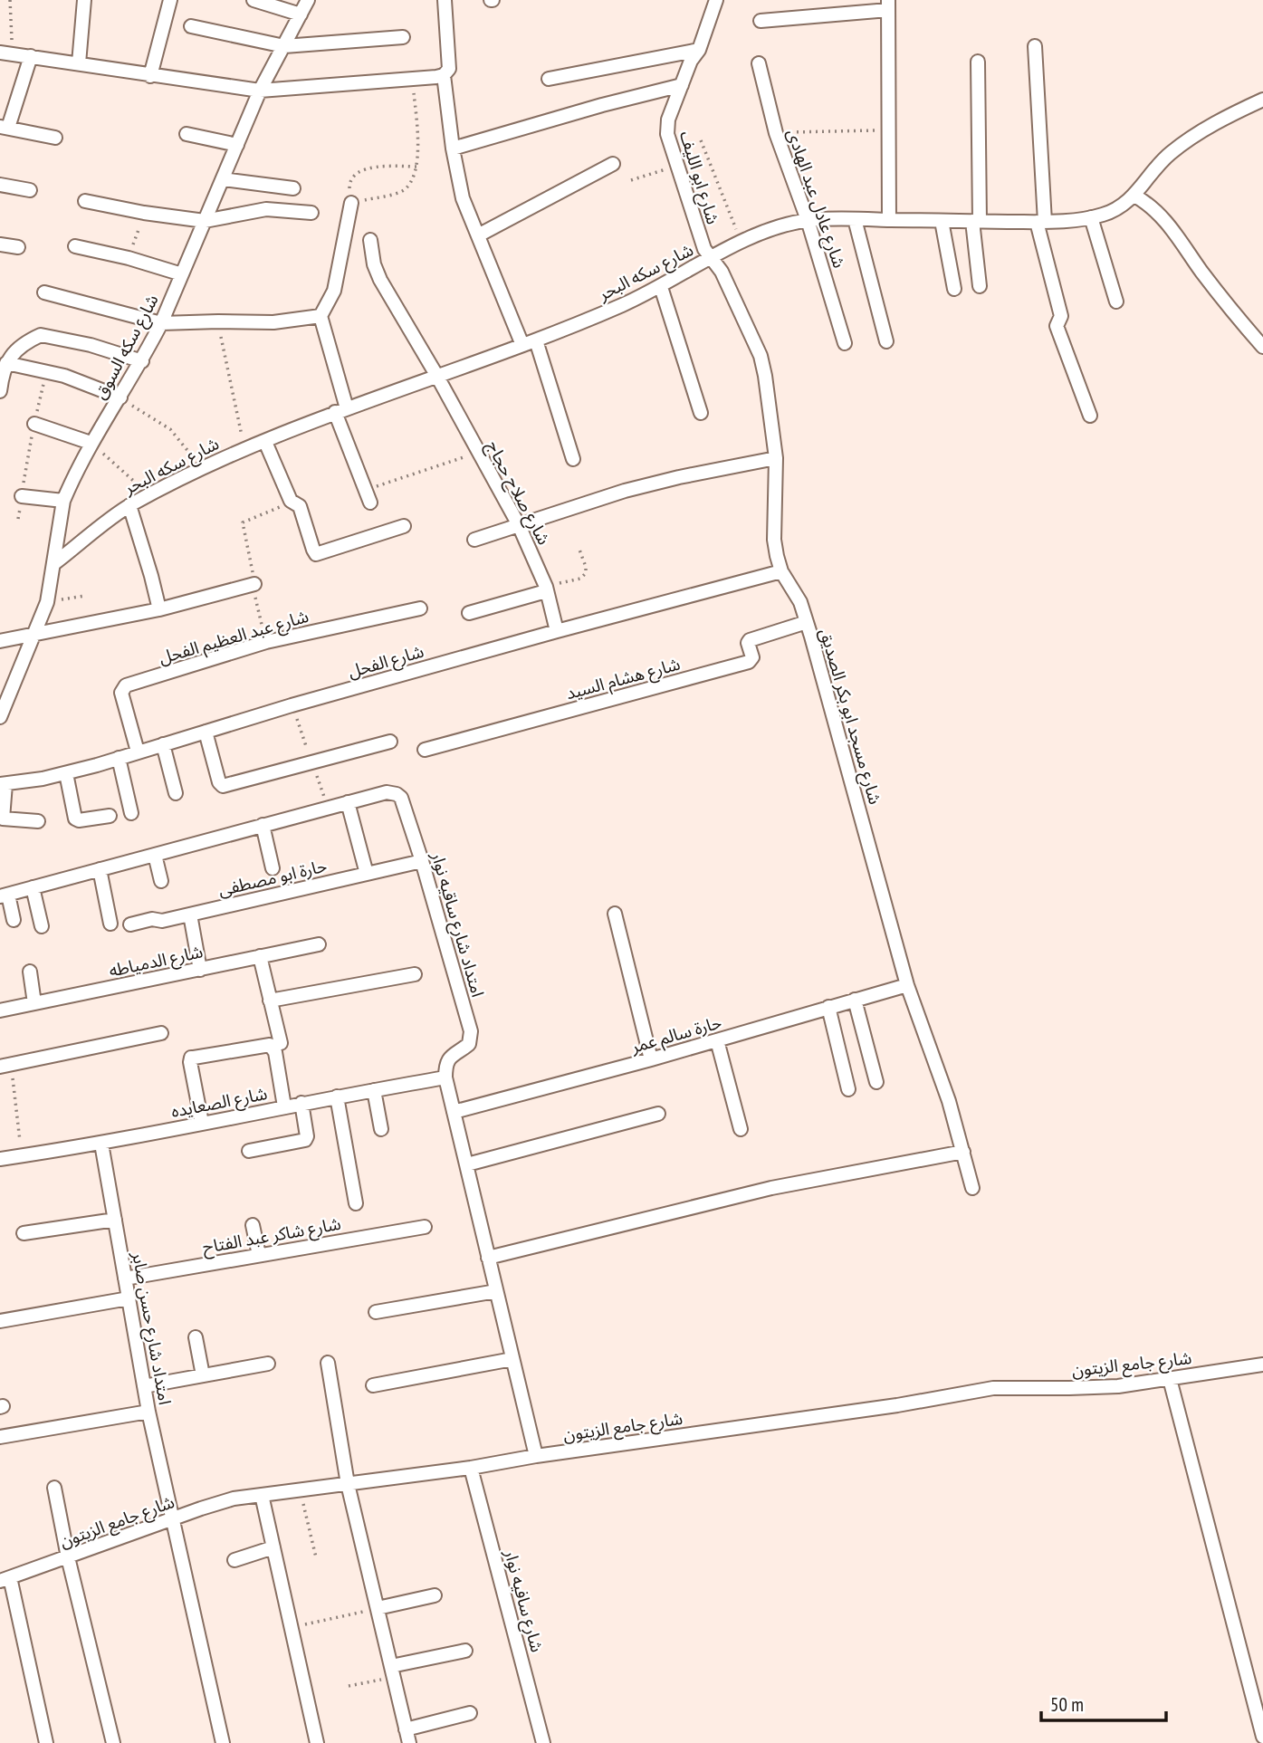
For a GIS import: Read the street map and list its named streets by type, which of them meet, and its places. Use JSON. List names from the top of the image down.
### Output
{
  "streets": {
    "street": [
      "شارع ابو الليف",
      "شارع عادل عبد الهادى",
      "شارع سكه البحر",
      "شارع سكه السوق",
      "شارع صلاح حجاج",
      "شارع عبد العظيم الفحل",
      "شارع الفحل",
      "شارع هشام السيد",
      "شارع مسجد ابو بكر الصديق",
      "حارة ابو مصطفى",
      "امتداد شارع ساقيه نوار",
      "شارع الدمياطه",
      "حارة سالم عمر",
      "شارع الصعايده",
      "شارع شاكر عبد الفتاح",
      "امتداد شارع حسن صابر",
      "شارع جامع الزيتون",
      "شارع سافيه نوار"
    ]
  },
  "crossings": [
    ["شارع ابو الليف", "شارع سكه البحر"],
    ["شارع ابو الليف", "شارع مسجد ابو بكر الصديق"],
    ["شارع عادل عبد الهادى", "شارع سكه البحر"],
    ["شارع سكه البحر", "شارع سكه السوق"],
    ["شارع سكه البحر", "شارع صلاح حجاج"],
    ["شارع سكه البحر", "شارع مسجد ابو بكر الصديق"],
    ["شارع صلاح حجاج", "شارع الفحل"],
    ["شارع عبد العظيم الفحل", "شارع الفحل"],
    ["شارع الفحل", "شارع مسجد ابو بكر الصديق"],
    ["شارع هشام السيد", "شارع مسجد ابو بكر الصديق"],
    ["شارع مسجد ابو بكر الصديق", "حارة سالم عمر"],
    ["حارة ابو مصطفى", "امتداد شارع ساقيه نوار"],
    ["امتداد شارع ساقيه نوار", "شارع الصعايده"],
    ["شارع الصعايده", "امتداد شارع حسن صابر"],
    ["شارع شاكر عبد الفتاح", "امتداد شارع حسن صابر"],
    ["امتداد شارع حسن صابر", "شارع جامع الزيتون"],
    ["شارع جامع الزيتون", "شارع سافيه نوار"]
  ],
  "scale_bar": "50 m"
}
